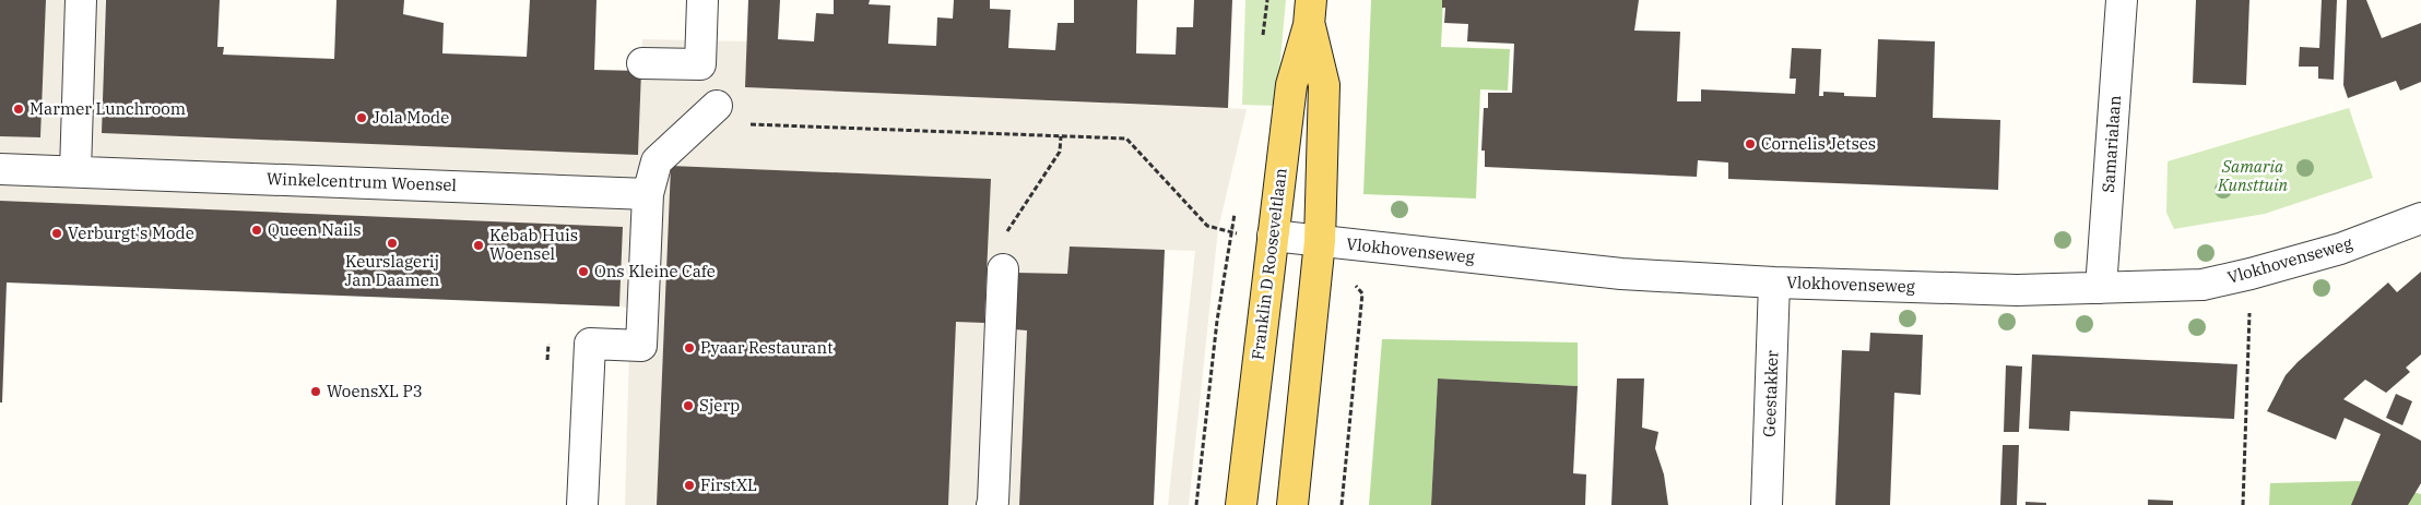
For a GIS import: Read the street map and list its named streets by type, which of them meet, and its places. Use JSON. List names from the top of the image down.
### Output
{
  "streets": {
    "main road": ["Franklin D Rooseveltlaan"],
    "street": [
      "Samarialaan",
      "Winkelcentrum Woensel",
      "Vlokhovenseweg",
      "Geestakker"
    ]
  },
  "crossings": [
    ["Samarialaan", "Vlokhovenseweg"],
    ["Vlokhovenseweg", "Franklin D Rooseveltlaan"],
    ["Vlokhovenseweg", "Geestakker"]
  ],
  "parks": ["Samaria Kunsttuin"],
  "places": [
    "Marmer Lunchroom",
    "Jola Mode",
    "Cornelis Jetses",
    "Queen Nails",
    "Verburgt's Mode",
    "Keurslagerij Jan Daamen",
    "Kebab Huis Woensel",
    "Ons Kleine Cafe",
    "Pyaar Restaurant",
    "WoensXL P3",
    "Sjerp",
    "FirstXL"
  ]
}
